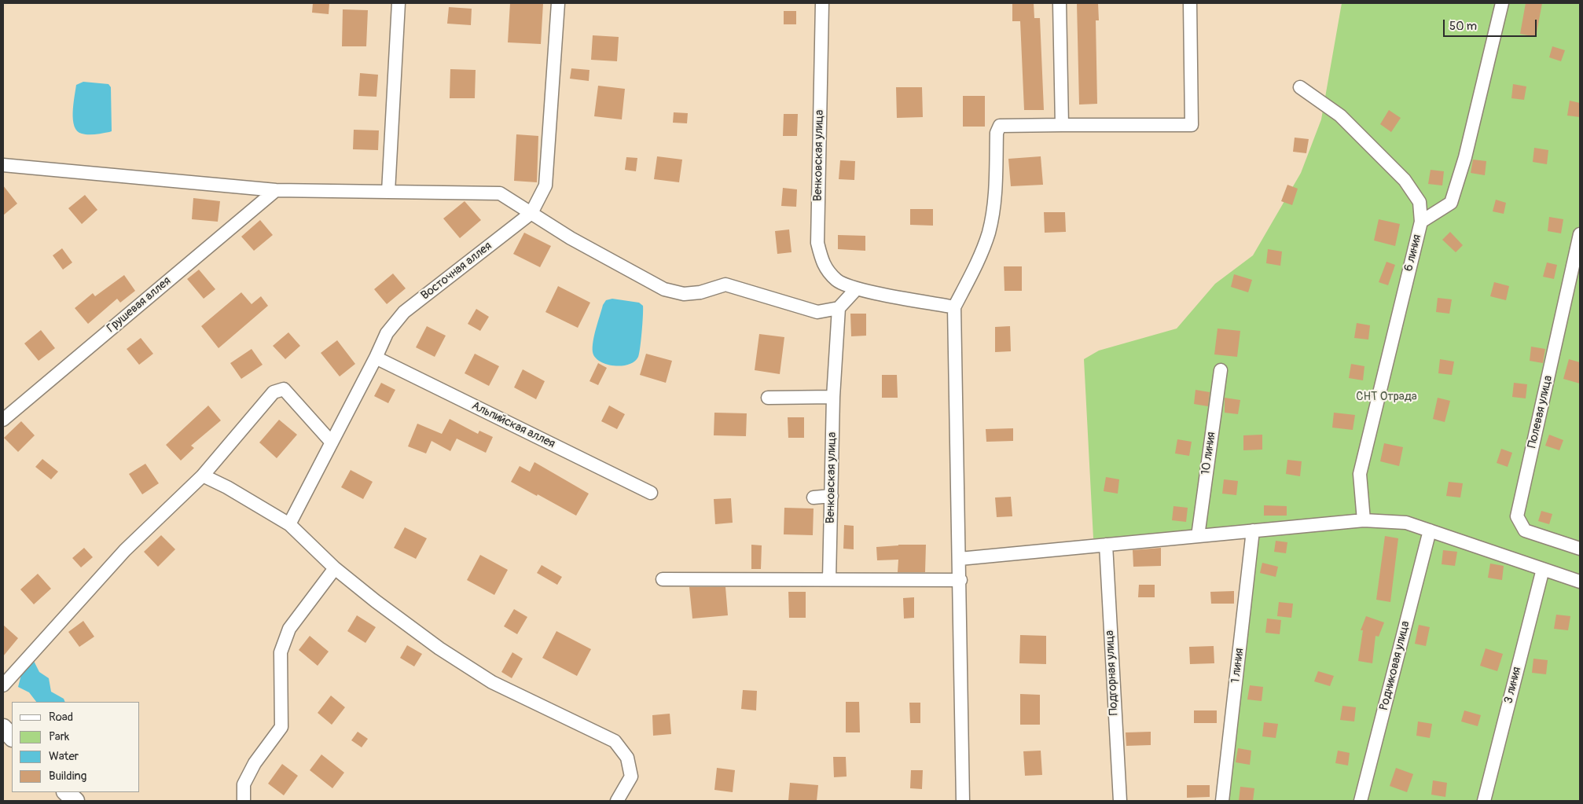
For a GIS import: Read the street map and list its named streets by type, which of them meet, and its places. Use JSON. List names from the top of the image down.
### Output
{
  "streets": {
    "street": [
      "Венковская улица",
      "6 линия",
      "Восточная аллея",
      "Грушевая аллея",
      "Полевая улица",
      "Альпийская аллея",
      "10 линия",
      "1 линия",
      "Родниковая улица",
      "Подгорная улица",
      "3 линия"
    ]
  },
  "crossings": [
    ["Восточная аллея", "Альпийская аллея"]
  ],
  "parks": ["СНТ Отрада"],
  "legend": [
    "Road",
    "Park",
    "Water",
    "Building"
  ],
  "scale_bar": "50 m"
}
